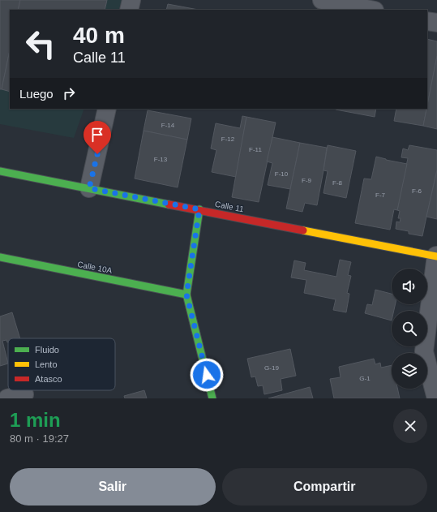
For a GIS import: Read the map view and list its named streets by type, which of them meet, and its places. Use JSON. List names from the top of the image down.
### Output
{
  "streets": {
    "street": ["Calle 11", "Calle 10A"]
  },
  "house_numbers": [
    "F-14",
    "F-12",
    "F-11",
    "F-13",
    "F-10",
    "F-9",
    "F-8",
    "F-6",
    "F-7",
    "G-19",
    "G-1"
  ],
  "legend": ["Fluido", "Lento", "Atasco"],
  "page": {
    "turn": ["40 m", "Calle 11"],
    "then": "Luego",
    "heading": ["1 min", "80 m · 19:27"],
    "buttons": ["Salir", "Compartir"]
  }
}
